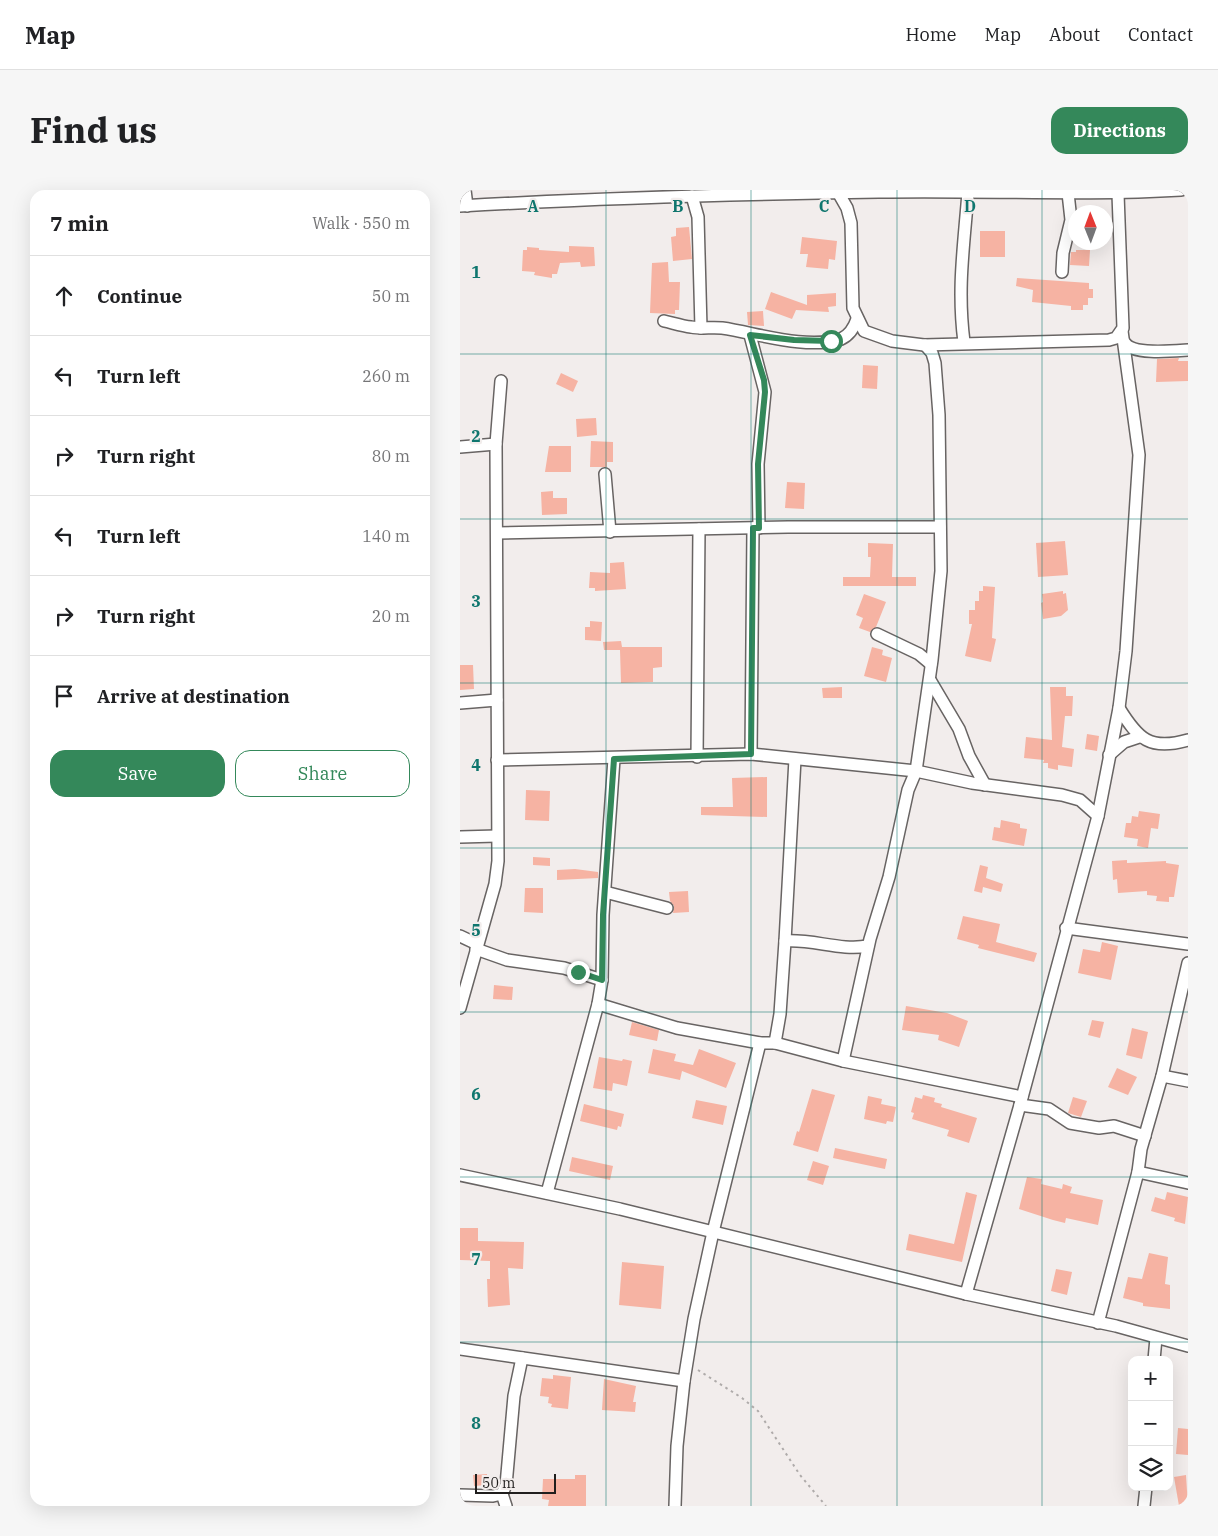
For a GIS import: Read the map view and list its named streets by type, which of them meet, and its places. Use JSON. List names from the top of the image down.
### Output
{
  "scale_bar": "50 m",
  "north": "top",
  "page": {
    "header": "Map",
    "nav": [
      "Home",
      "Map",
      "About",
      "Contact"
    ],
    "title": "Find us",
    "buttons": [
      "Directions",
      ["Save", "Share"]
    ],
    "heading": ["7 min", "Walk · 550 m"],
    "list": [
      ["Continue", "50 m"],
      ["Turn left", "260 m"],
      ["Turn right", "80 m"],
      ["Turn left", "140 m"],
      ["Turn right", "20 m"],
      "Arrive at destination"
    ],
    "map_buttons": ["+", "−"],
    "scale": "50 m"
  },
  "grid": {
    "columns": [
      "A",
      "B",
      "C",
      "D"
    ],
    "rows": [
      "1",
      "2",
      "3",
      "4",
      "5",
      "6",
      "7",
      "8"
    ]
  }
}
